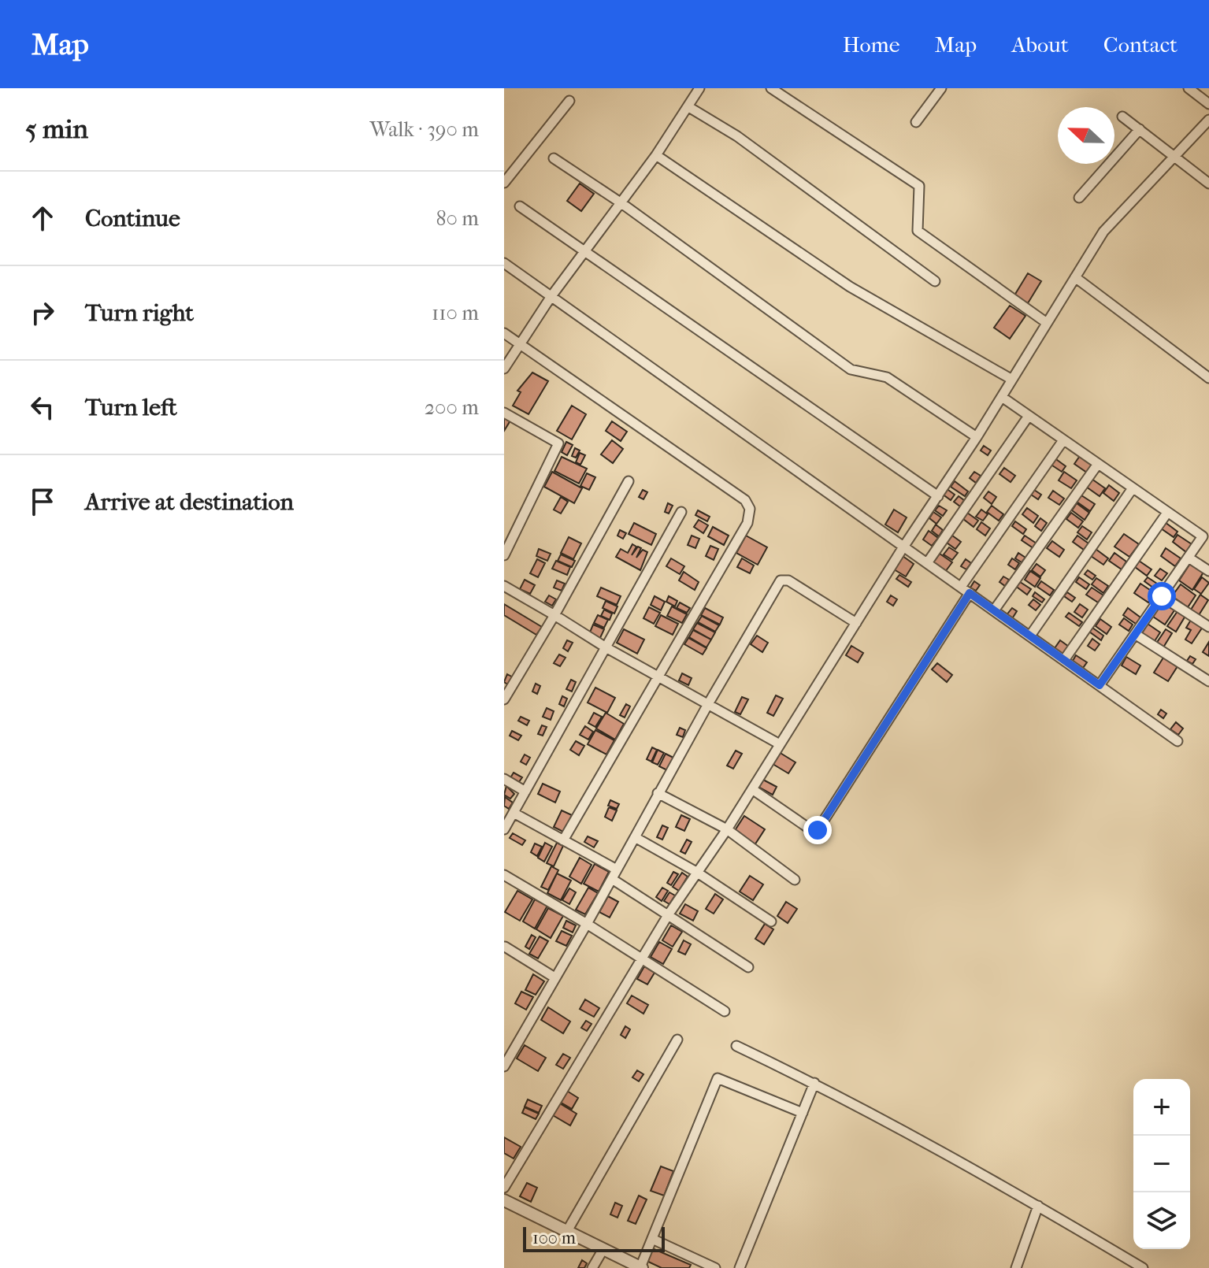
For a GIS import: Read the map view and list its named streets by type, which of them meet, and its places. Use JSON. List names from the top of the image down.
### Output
{
  "scale_bar": "100 m",
  "north": "left",
  "page": {
    "header": "Map",
    "nav": [
      "Home",
      "Map",
      "About",
      "Contact"
    ],
    "heading": ["5 min", "Walk · 390 m"],
    "list": [
      ["Continue", "80 m"],
      ["Turn right", "110 m"],
      ["Turn left", "200 m"],
      "Arrive at destination"
    ],
    "map_buttons": ["+", "−"],
    "scale": "100 m"
  }
}
